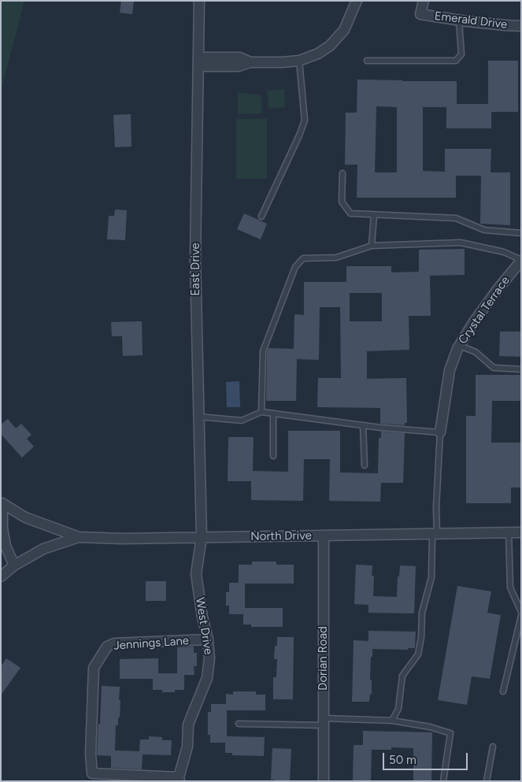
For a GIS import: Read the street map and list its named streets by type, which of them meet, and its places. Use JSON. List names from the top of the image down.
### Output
{
  "streets": {
    "street": [
      "Emerald Drive",
      "East Drive",
      "Crystal Terrace",
      "North Drive",
      "West Drive",
      "Jennings Lane",
      "Dorian Road"
    ]
  },
  "crossings": [
    ["East Drive", "North Drive"],
    ["East Drive", "West Drive"],
    ["North Drive", "West Drive"],
    ["North Drive", "Dorian Road"],
    ["West Drive", "Jennings Lane"]
  ],
  "scale_bar": "50 m"
}
